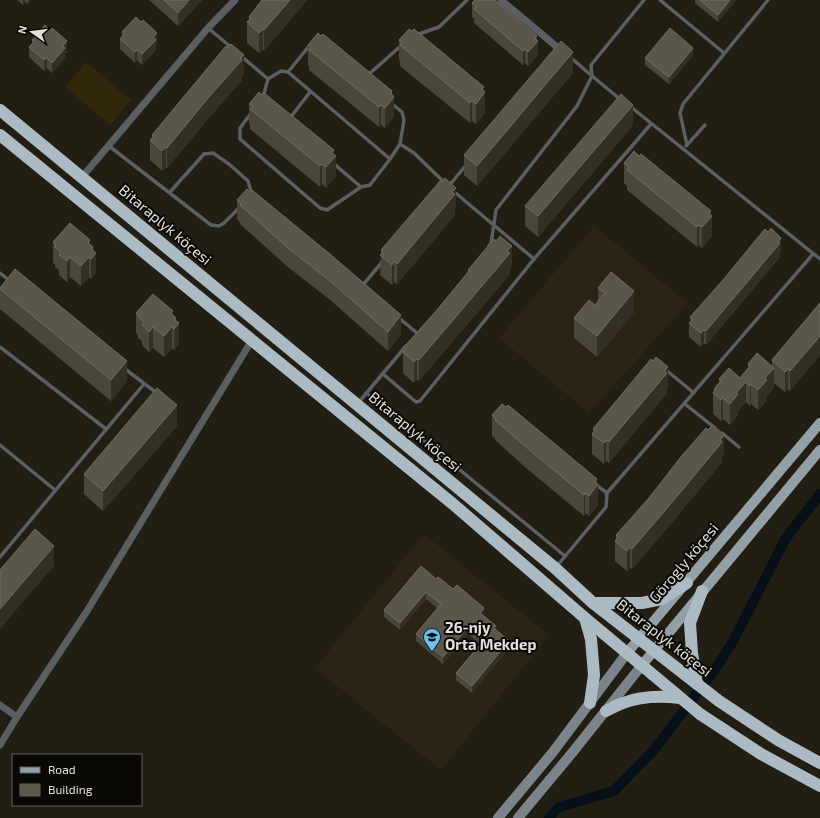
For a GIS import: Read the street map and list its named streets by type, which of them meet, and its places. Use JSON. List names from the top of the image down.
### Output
{
  "streets": {
    "highway": ["Bitaraplyk köçesi"],
    "main road": ["Görogly köçesi"]
  },
  "crossings": [
    ["Bitaraplyk köçesi", "Görogly köçesi"]
  ],
  "places": {
    "school or university": ["26-njy Orta Mekdep"]
  },
  "legend": ["Road", "Building"],
  "north": "left"
}
